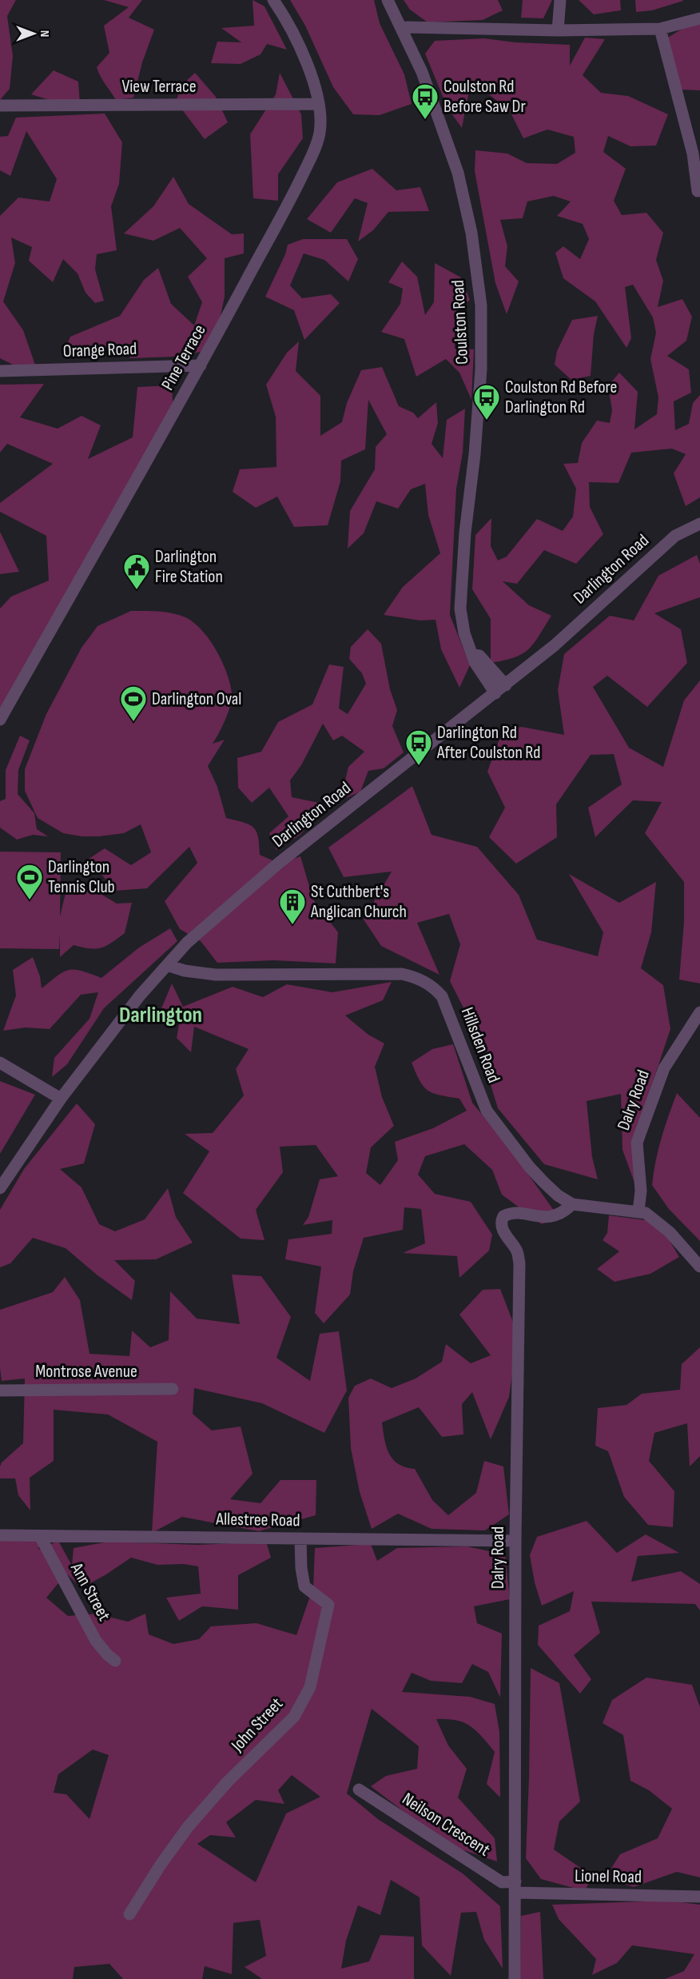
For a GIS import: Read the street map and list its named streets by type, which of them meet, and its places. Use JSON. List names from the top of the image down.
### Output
{
  "streets": {
    "street": [
      "View Terrace",
      "Coulston Road",
      "Orange Road",
      "Pine Terrace",
      "Darlington Road",
      "Hillsden Road",
      "Dalry Road",
      "Montrose Avenue",
      "Allestree Road",
      "Ann Street",
      "John Street",
      "Neilson Crescent",
      "Lionel Road"
    ]
  },
  "crossings": [
    ["View Terrace", "Pine Terrace"],
    ["Coulston Road", "Darlington Road"],
    ["Orange Road", "Pine Terrace"],
    ["Darlington Road", "Hillsden Road"],
    ["Hillsden Road", "Dalry Road"],
    ["Dalry Road", "Allestree Road"],
    ["Dalry Road", "Neilson Crescent"],
    ["Dalry Road", "Lionel Road"],
    ["Allestree Road", "Ann Street"],
    ["Allestree Road", "John Street"],
    ["Neilson Crescent", "Lionel Road"]
  ],
  "districts": ["Darlington"],
  "places": {
    "bus stop": ["Coulston Rd Before Saw Dr", "Coulston Rd Before Darlington Rd", "Darlington Rd After Coulston Rd"],
    "public building": ["Darlington Fire Station"],
    "sports": ["Darlington Oval", "Darlington Tennis Club"],
    "building": ["St Cuthbert's Anglican Church"]
  },
  "north": "right"
}
